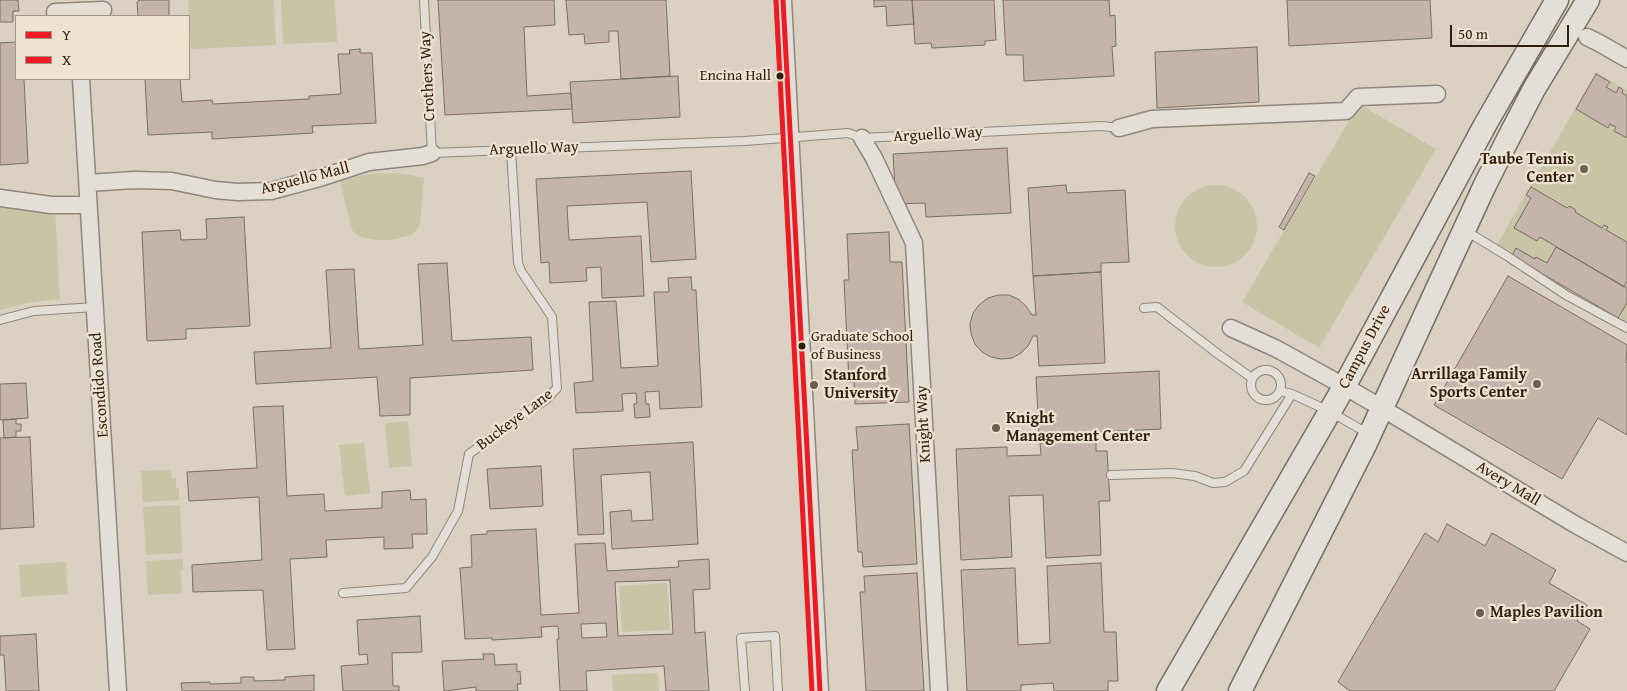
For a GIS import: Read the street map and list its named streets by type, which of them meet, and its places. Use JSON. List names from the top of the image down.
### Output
{
  "streets": {
    "street": [
      "Arguello Way",
      "Arguello Mall",
      "Campus Drive",
      "Escondido Road",
      "Knight Way",
      "Avery Mall"
    ],
    "lane": ["Crothers Way", "Buckeye Lane"]
  },
  "crossings": [
    ["Crothers Way", "Arguello Way"],
    ["Crothers Way", "Arguello Mall"],
    ["Arguello Way", "Arguello Mall"],
    ["Arguello Way", "Buckeye Lane"],
    ["Arguello Way", "Knight Way"],
    ["Arguello Mall", "Escondido Road"]
  ],
  "places": [
    "Encina Hall",
    "Taube Tennis Center",
    "Graduate School of Business",
    "Arrillaga Family Sports Center",
    "Stanford University",
    "Knight Management Center",
    "Maples Pavilion"
  ],
  "lines": ["transit line Y", "transit line X"],
  "legend": ["Y", "X"],
  "scale_bar": "50 m"
}
